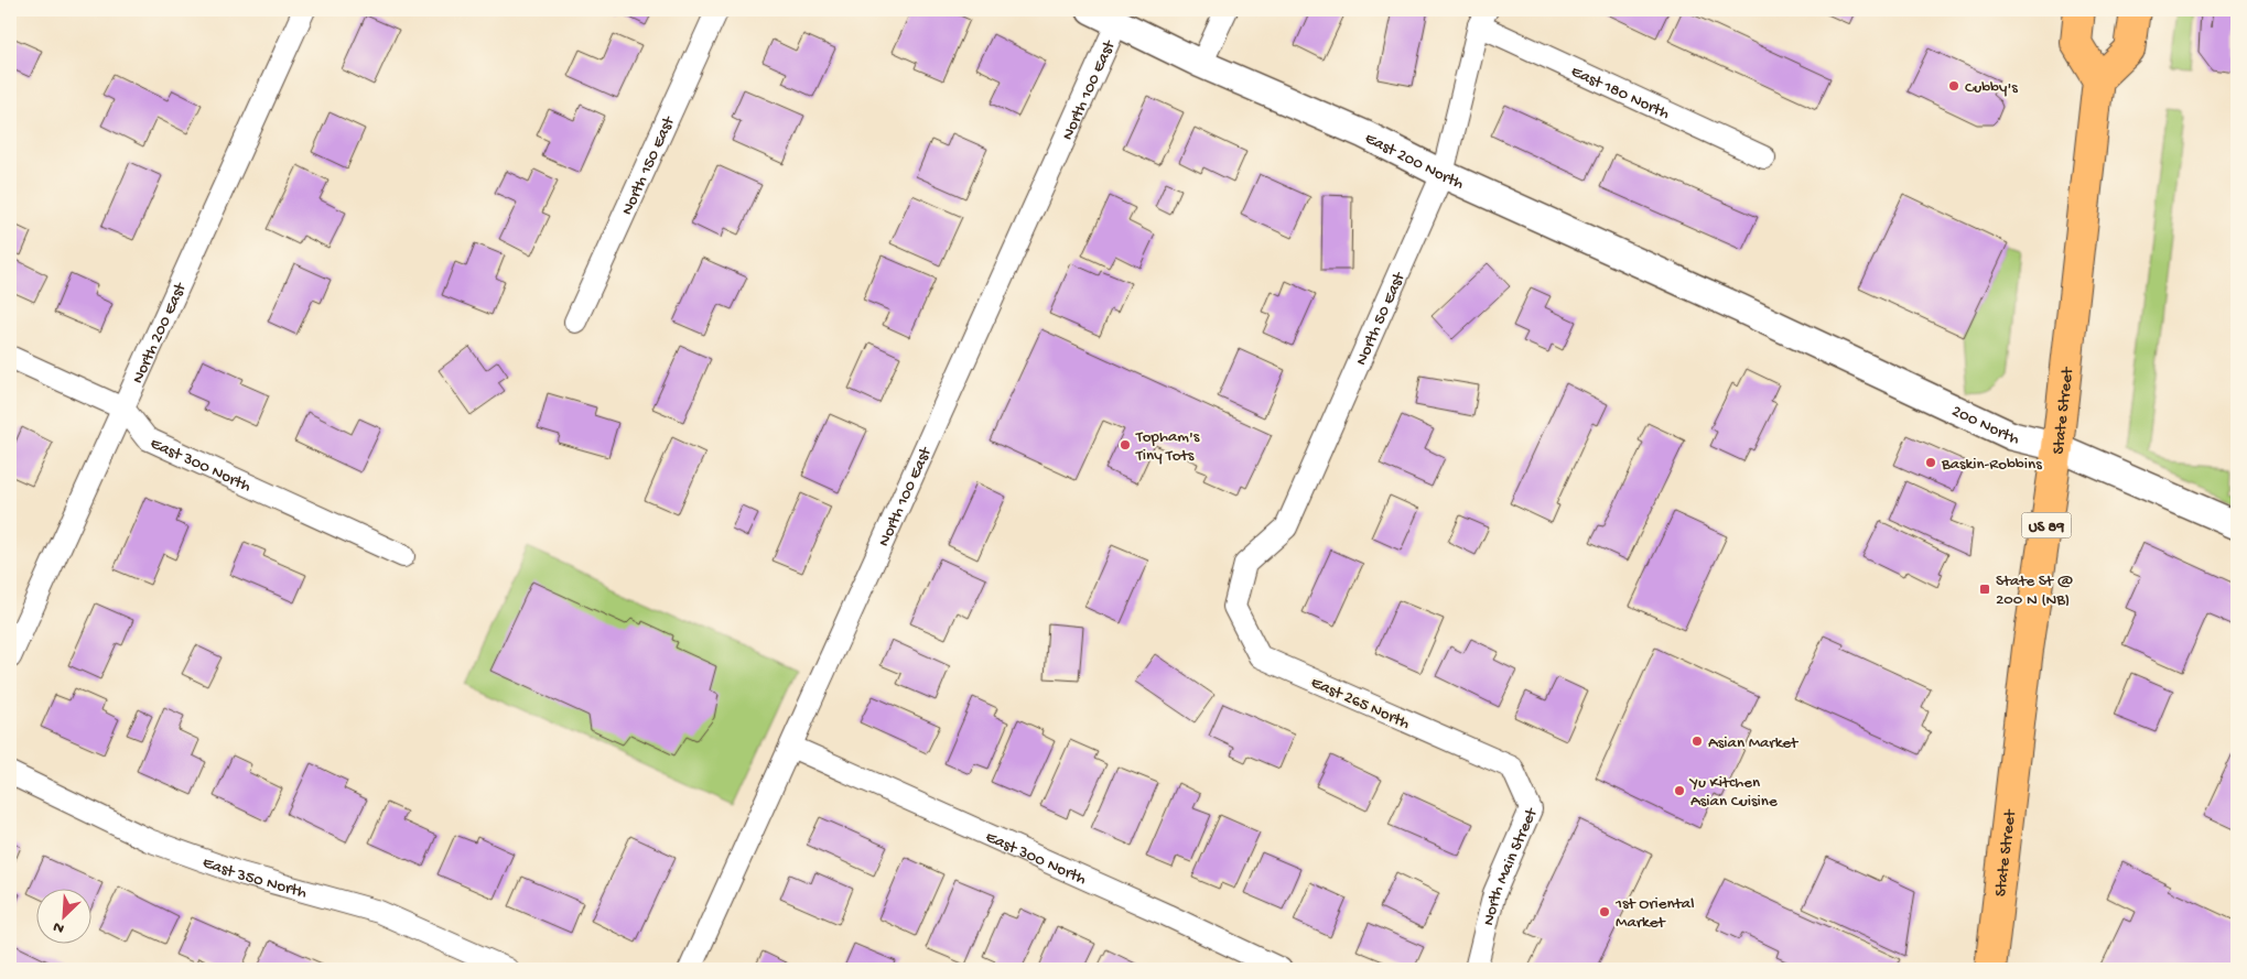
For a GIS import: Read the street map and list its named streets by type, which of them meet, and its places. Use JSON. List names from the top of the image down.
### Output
{
  "streets": {
    "main road": ["State Street", "US 89"],
    "street": [
      "North 100 East",
      "East 180 North",
      "East 200 North",
      "North 150 East",
      "North 50 East",
      "North 200 East",
      "200 North",
      "East 300 North",
      "East 265 North",
      "North Main Street",
      "East 350 North"
    ]
  },
  "crossings": [
    ["North 100 East", "East 200 North"],
    ["North 100 East", "East 300 North"],
    ["East 180 North", "North 50 East"],
    ["East 200 North", "North 50 East"],
    ["East 200 North", "200 North"],
    ["North 50 East", "East 265 North"],
    ["North 200 East", "East 300 North"],
    ["State Street", "200 North"],
    ["East 265 North", "North Main Street"]
  ],
  "places": {
    "other": [
      "Cubby's",
      "Topham's Tiny Tots",
      "Baskin-Robbins",
      "Asian Market",
      "Yu Kitchen Asian Cuisine",
      "1st Oriental Market"
    ],
    "transit": ["State St @ 200 N (NB)"]
  },
  "north": "bottom left"
}
